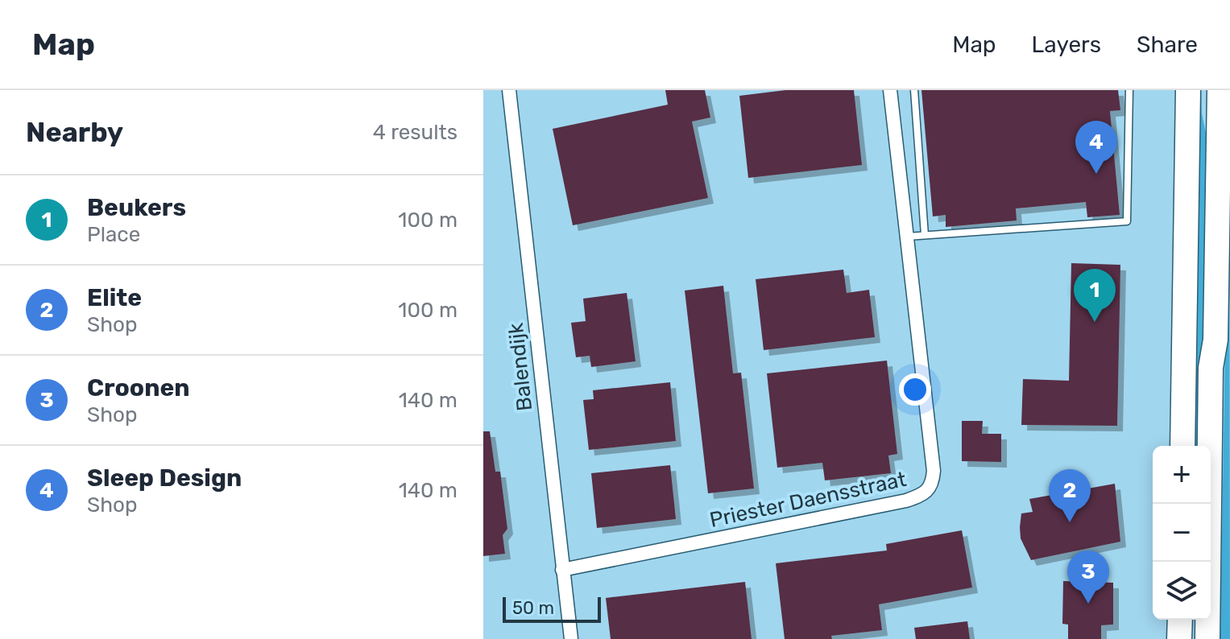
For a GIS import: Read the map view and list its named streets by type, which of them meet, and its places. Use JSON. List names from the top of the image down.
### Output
{
  "streets": {
    "street": ["Balendijk", "Priester Daensstraat"]
  },
  "crossings": [
    ["Balendijk", "Priester Daensstraat"]
  ],
  "scale_bar": "50 m",
  "page": {
    "header": "Map",
    "nav": ["Map", "Layers", "Share"],
    "heading": ["Nearby", "4 results"],
    "pins": [
      "4",
      "1",
      "2",
      "3"
    ],
    "list": [
      {
        "mark": "1",
        "name": "Beukers",
        "note": "Place",
        "value": "100 m"
      },
      {
        "mark": "2",
        "name": "Elite",
        "note": "Shop",
        "value": "100 m"
      },
      {
        "mark": "3",
        "name": "Croonen",
        "note": "Shop",
        "value": "140 m"
      },
      {
        "mark": "4",
        "name": "Sleep Design",
        "note": "Shop",
        "value": "140 m"
      }
    ],
    "map_buttons": ["+", "−"],
    "scale": "50 m"
  }
}
